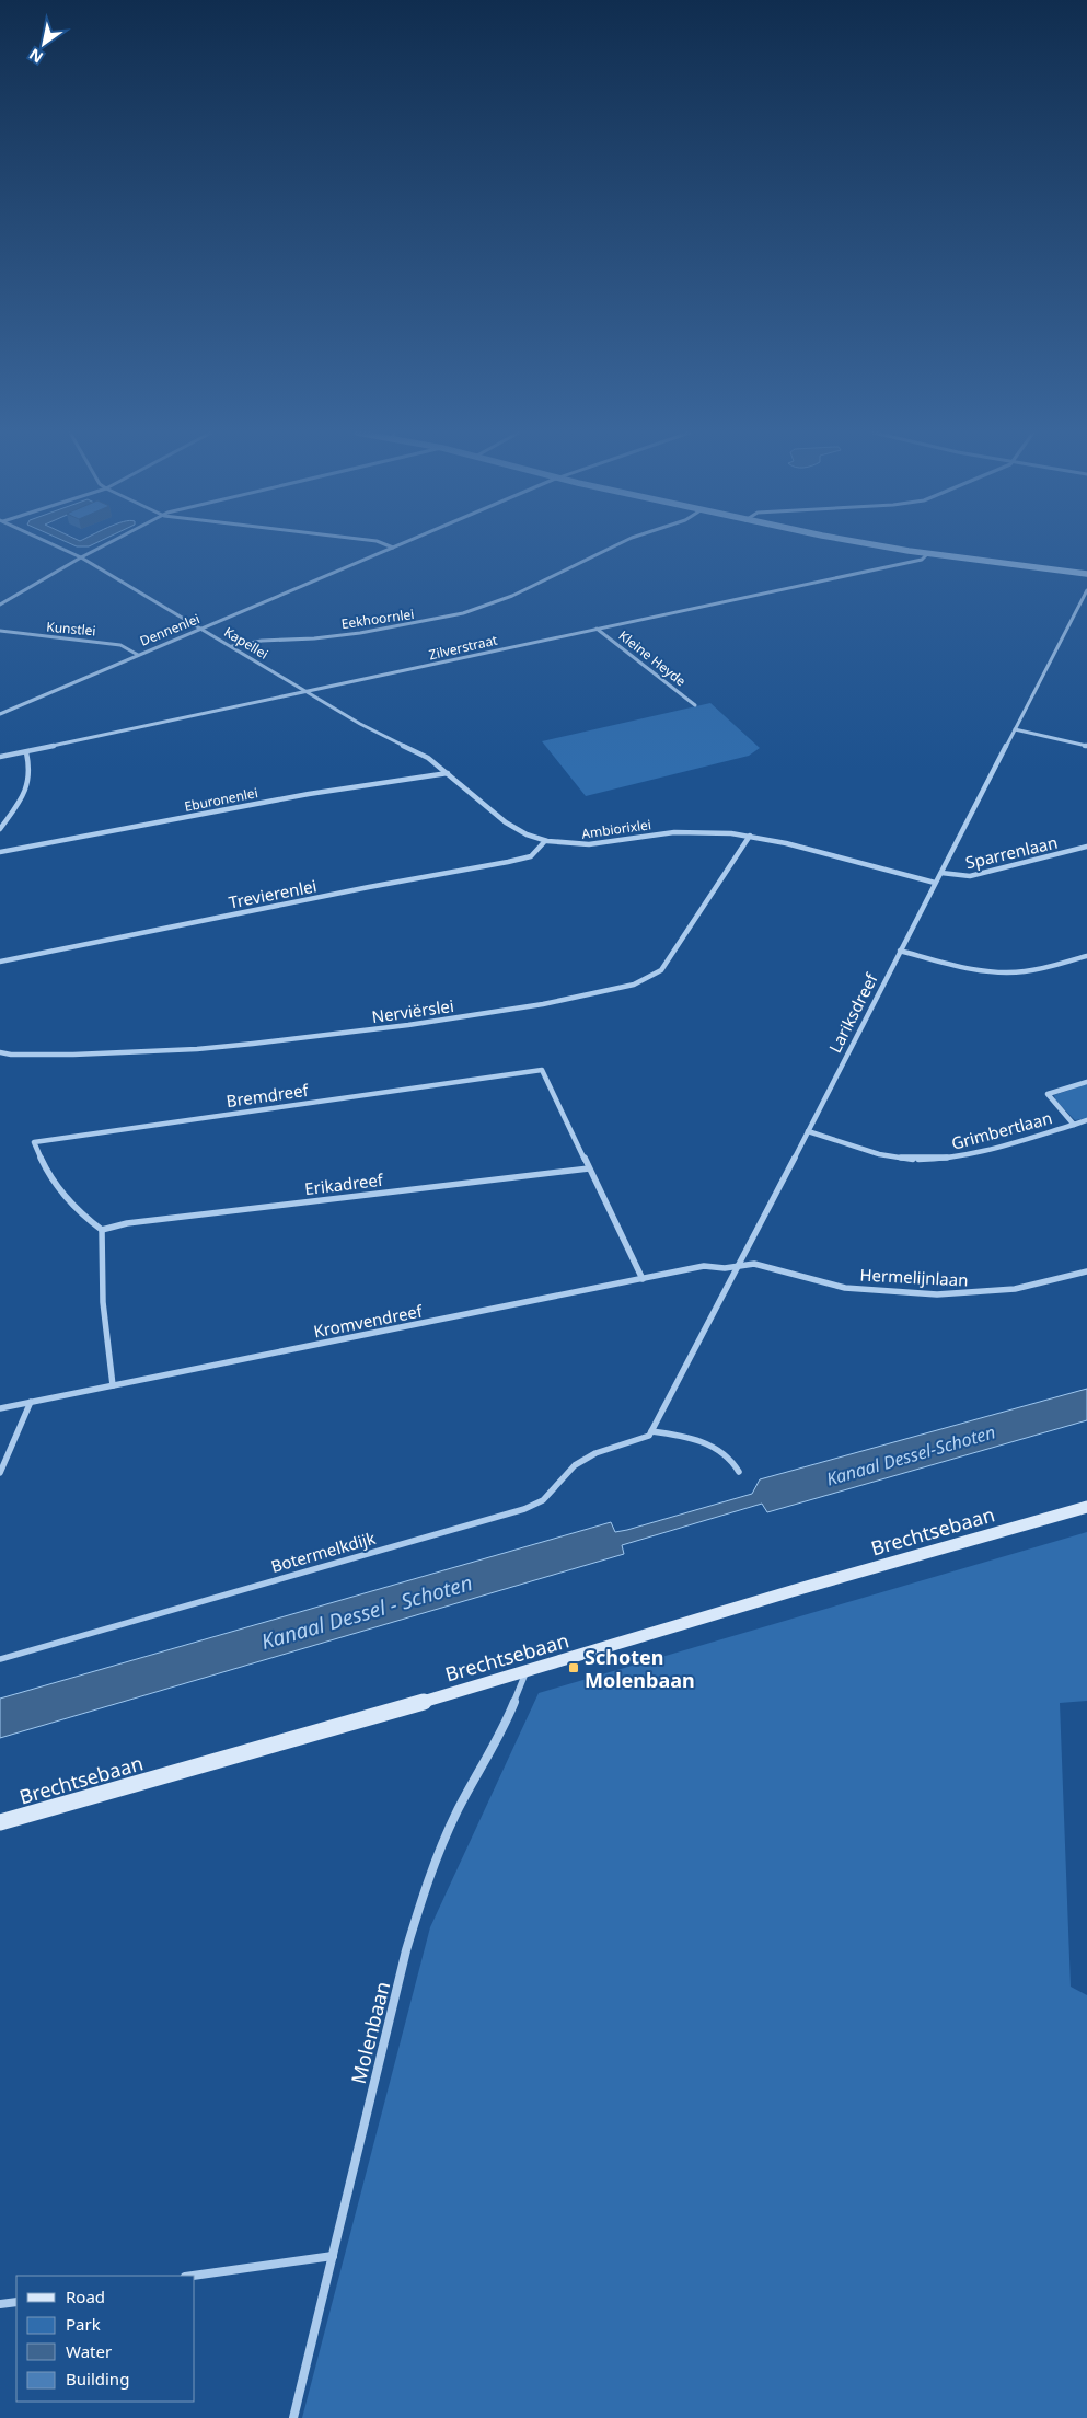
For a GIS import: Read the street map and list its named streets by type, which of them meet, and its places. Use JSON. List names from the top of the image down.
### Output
{
  "streets": {
    "main road": ["Brechtsebaan"],
    "street": [
      "Eekhoornlei",
      "Kunstlei",
      "Dennenlei",
      "Kapellei",
      "Zilverstraat",
      "Kleine Heyde",
      "Eburonenlei",
      "Ambiorixlei",
      "Sparrenlaan",
      "Trevierenlei",
      "Nerviërslei",
      "Lariksdreef",
      "Bremdreef",
      "Grimbertlaan",
      "Erikadreef",
      "Hermelijnlaan",
      "Kromvendreef",
      "Botermelkdijk",
      "Molenbaan"
    ]
  },
  "crossings": [
    ["Eekhoornlei", "Kapellei"],
    ["Kunstlei", "Dennenlei"],
    ["Dennenlei", "Kapellei"],
    ["Kapellei", "Zilverstraat"],
    ["Kapellei", "Ambiorixlei"],
    ["Zilverstraat", "Kleine Heyde"],
    ["Zilverstraat", "Ambiorixlei"],
    ["Eburonenlei", "Ambiorixlei"],
    ["Ambiorixlei", "Trevierenlei"],
    ["Ambiorixlei", "Nerviërslei"],
    ["Ambiorixlei", "Lariksdreef"],
    ["Sparrenlaan", "Lariksdreef"],
    ["Lariksdreef", "Grimbertlaan"],
    ["Lariksdreef", "Hermelijnlaan"],
    ["Lariksdreef", "Kromvendreef"],
    ["Lariksdreef", "Botermelkdijk"],
    ["Bremdreef", "Erikadreef"],
    ["Bremdreef", "Kromvendreef"],
    ["Hermelijnlaan", "Kromvendreef"],
    ["Brechtsebaan", "Molenbaan"]
  ],
  "water": ["Kanaal Dessel-Schoten", "Kanaal Dessel - Schoten"],
  "places": {
    "transit": ["Schoten Molenbaan"]
  },
  "legend": [
    "Road",
    "Park",
    "Water",
    "Building"
  ],
  "north": "bottom left"
}
